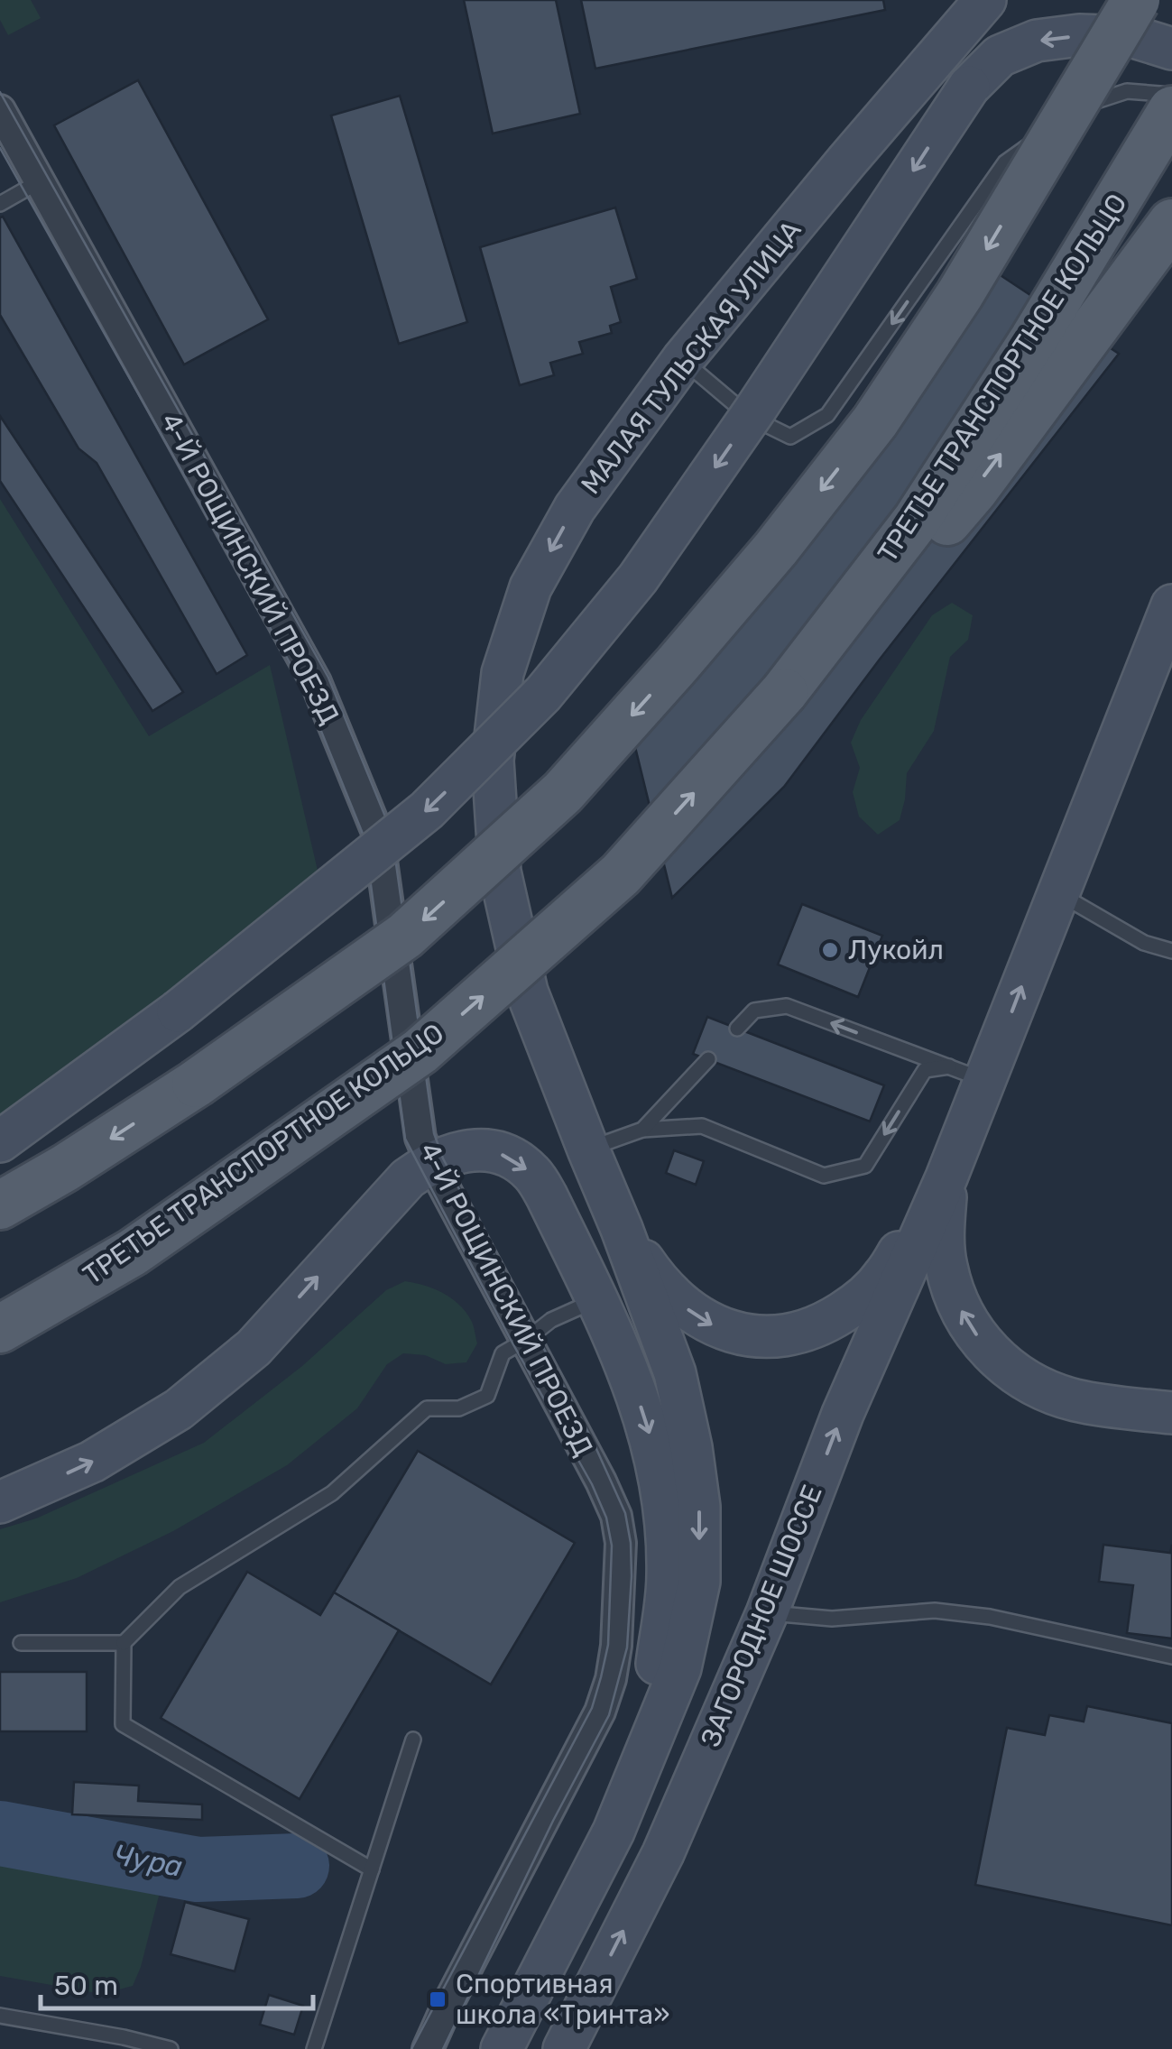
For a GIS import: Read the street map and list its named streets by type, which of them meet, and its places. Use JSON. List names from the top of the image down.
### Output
{
  "streets": {
    "main road": ["МАЛАЯ ТУЛЬСКАЯ УЛИЦА", "ТРЕТЬЕ ТРАНСПОРТНОЕ КОЛЬЦО", "ЗАГОРОДНОЕ ШОССЕ"],
    "street": ["4-Й РОЩИНСКИЙ ПРОЕЗД"]
  },
  "crossings": [
    ["МАЛАЯ ТУЛЬСКАЯ УЛИЦА", "ЗАГОРОДНОЕ ШОССЕ"]
  ],
  "one_way": ["МАЛАЯ ТУЛЬСКАЯ УЛИЦА"],
  "water": ["Чура"],
  "places": {
    "other": ["Лукойл"],
    "transit": ["Спортивная школа «Тринта»"]
  },
  "scale_bar": "50 m"
}
